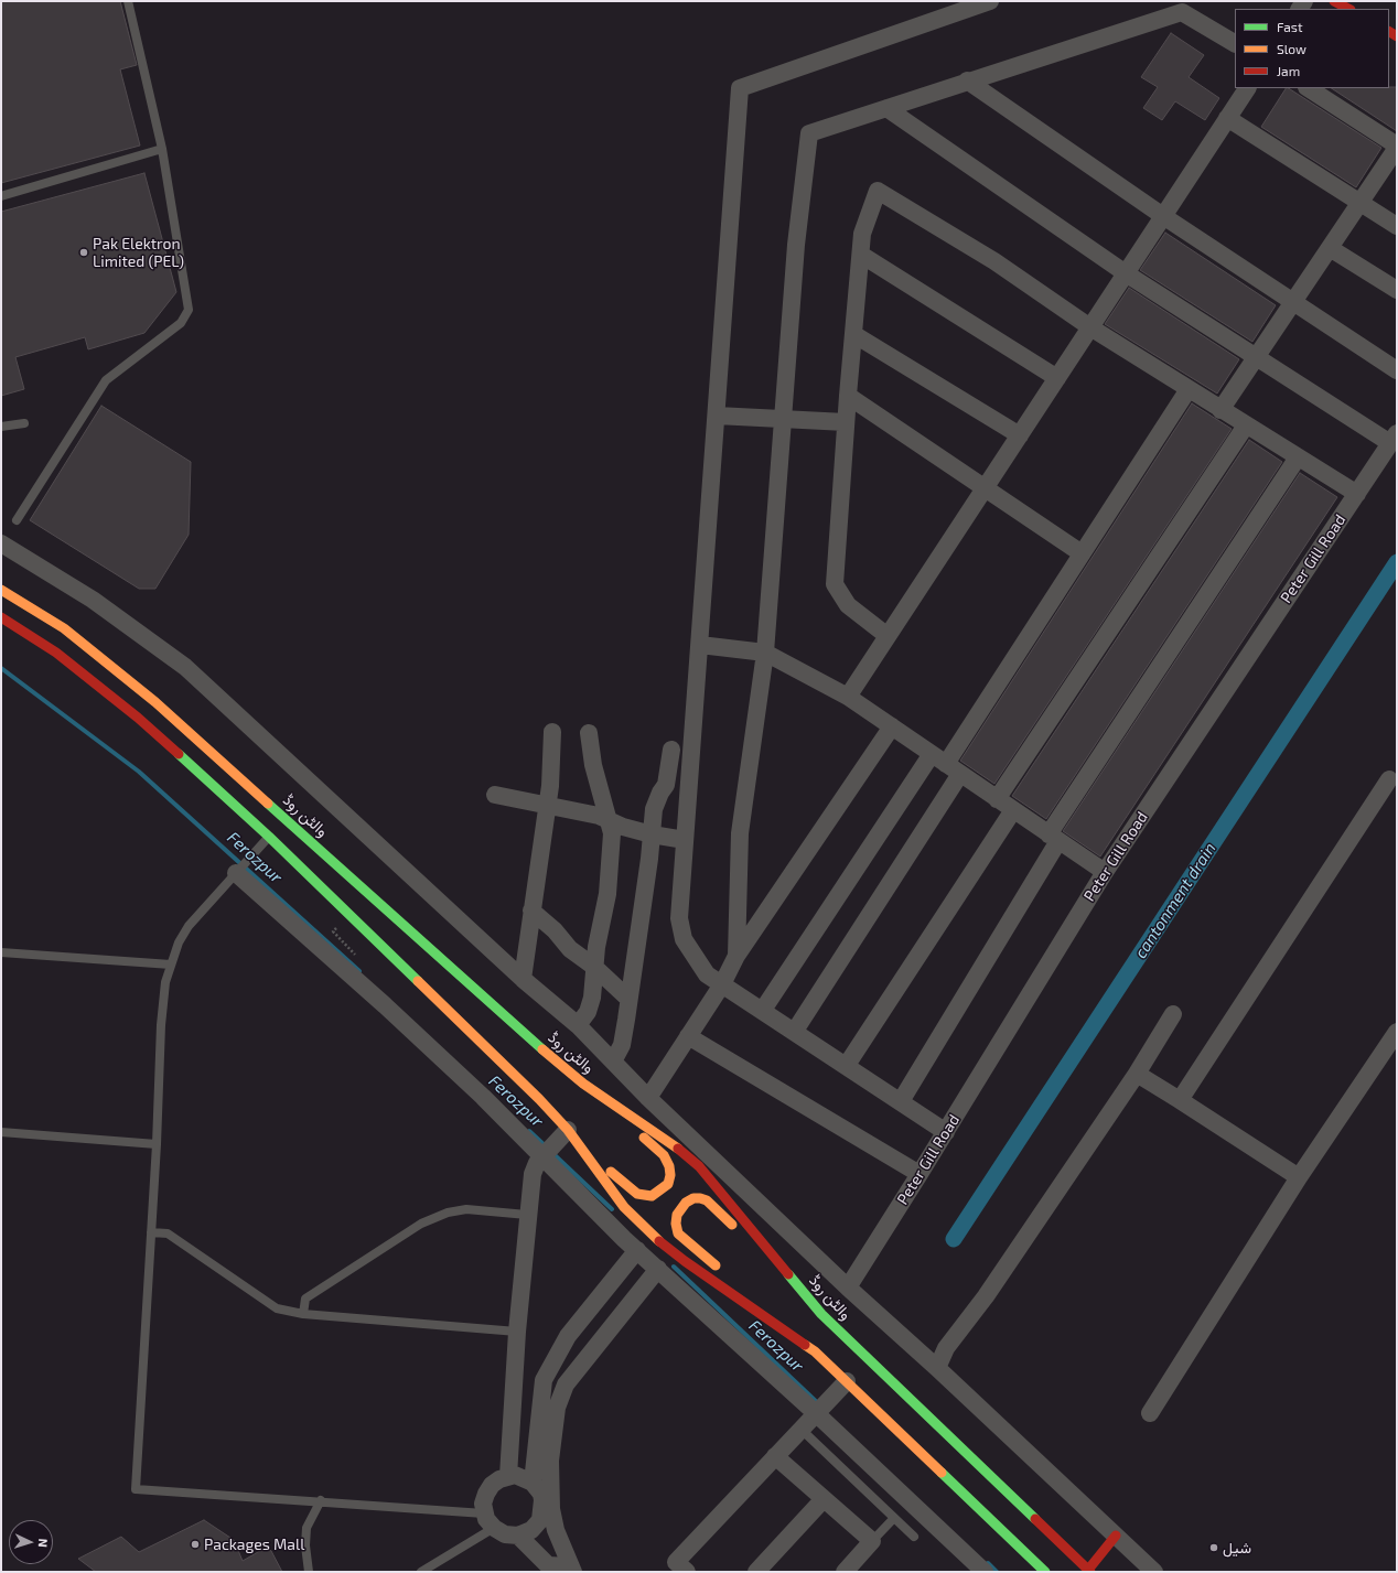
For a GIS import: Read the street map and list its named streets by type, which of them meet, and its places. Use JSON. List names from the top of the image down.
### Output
{
  "streets": {
    "main road": ["والٹن روڈ"],
    "street": ["Peter Gill Road"]
  },
  "water": ["Ferozpur", "cantonment drain"],
  "places": ["Pak Elektron Limited (PEL)", "Packages Mall", "شیل"],
  "legend": ["Fast", "Slow", "Jam"],
  "north": "right"
}
